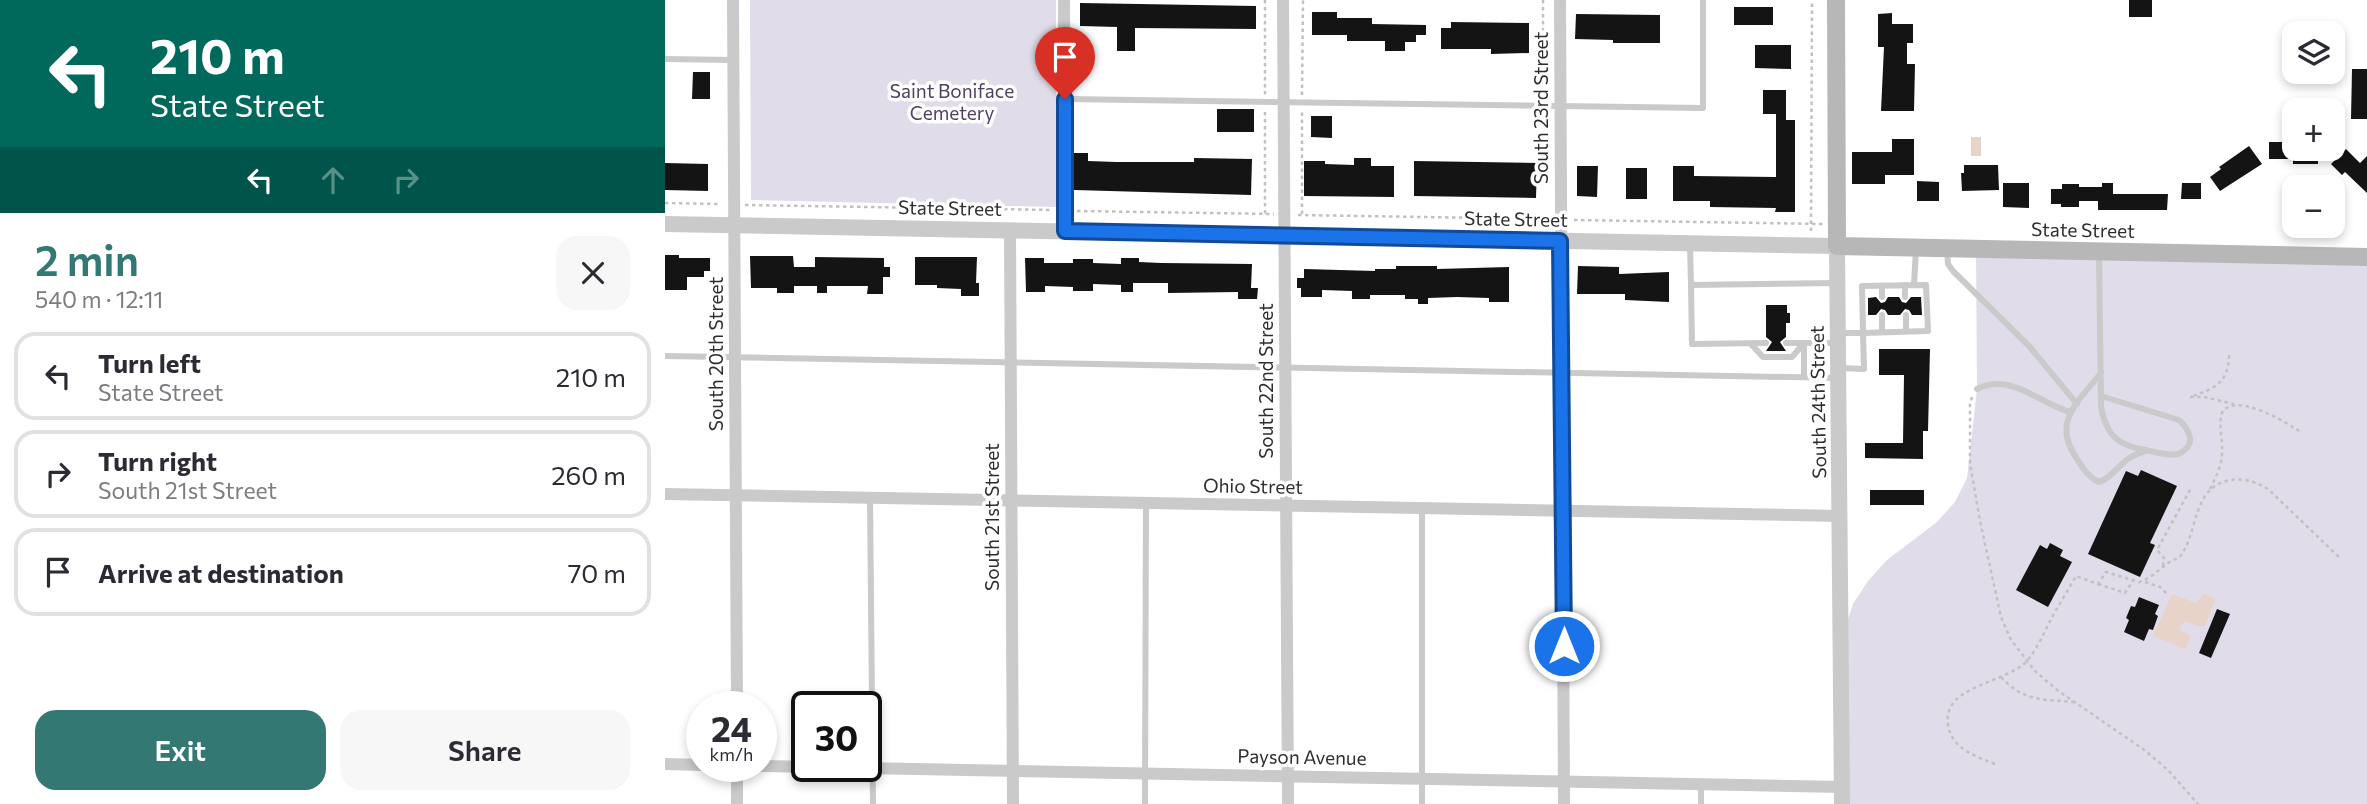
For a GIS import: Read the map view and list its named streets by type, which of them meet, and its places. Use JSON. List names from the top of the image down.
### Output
{
  "streets": {
    "main road": ["State Street", "South 24th Street"],
    "street": [
      "South 23rd Street",
      "South 20th Street",
      "South 22nd Street",
      "Ohio Street",
      "South 21st Street",
      "Payson Avenue"
    ]
  },
  "crossings": [
    ["South 23rd Street", "State Street"],
    ["South 23rd Street", "Ohio Street"],
    ["South 23rd Street", "Payson Avenue"],
    ["State Street", "South 20th Street"],
    ["State Street", "South 22nd Street"],
    ["State Street", "South 24th Street"],
    ["State Street", "South 21st Street"],
    ["South 20th Street", "Ohio Street"],
    ["South 22nd Street", "Ohio Street"],
    ["South 22nd Street", "Payson Avenue"],
    ["South 24th Street", "Ohio Street"],
    ["South 24th Street", "Payson Avenue"],
    ["Ohio Street", "South 21st Street"],
    ["South 21st Street", "Payson Avenue"]
  ],
  "parks": ["Saint Boniface Cemetery"],
  "page": {
    "turn": ["210 m", "State Street"],
    "map_buttons": ["+", "−"],
    "heading": ["2 min", "540 m · 12:11"],
    "list": [
      {
        "name": "Turn left",
        "note": "State Street",
        "value": "210 m"
      },
      {
        "name": "Turn right",
        "note": "South 21st Street",
        "value": "260 m"
      },
      {
        "name": "Arrive at destination",
        "value": "70 m"
      }
    ],
    "speed": "24 km/h",
    "limit": "30",
    "buttons": ["Exit", "Share"]
  }
}
